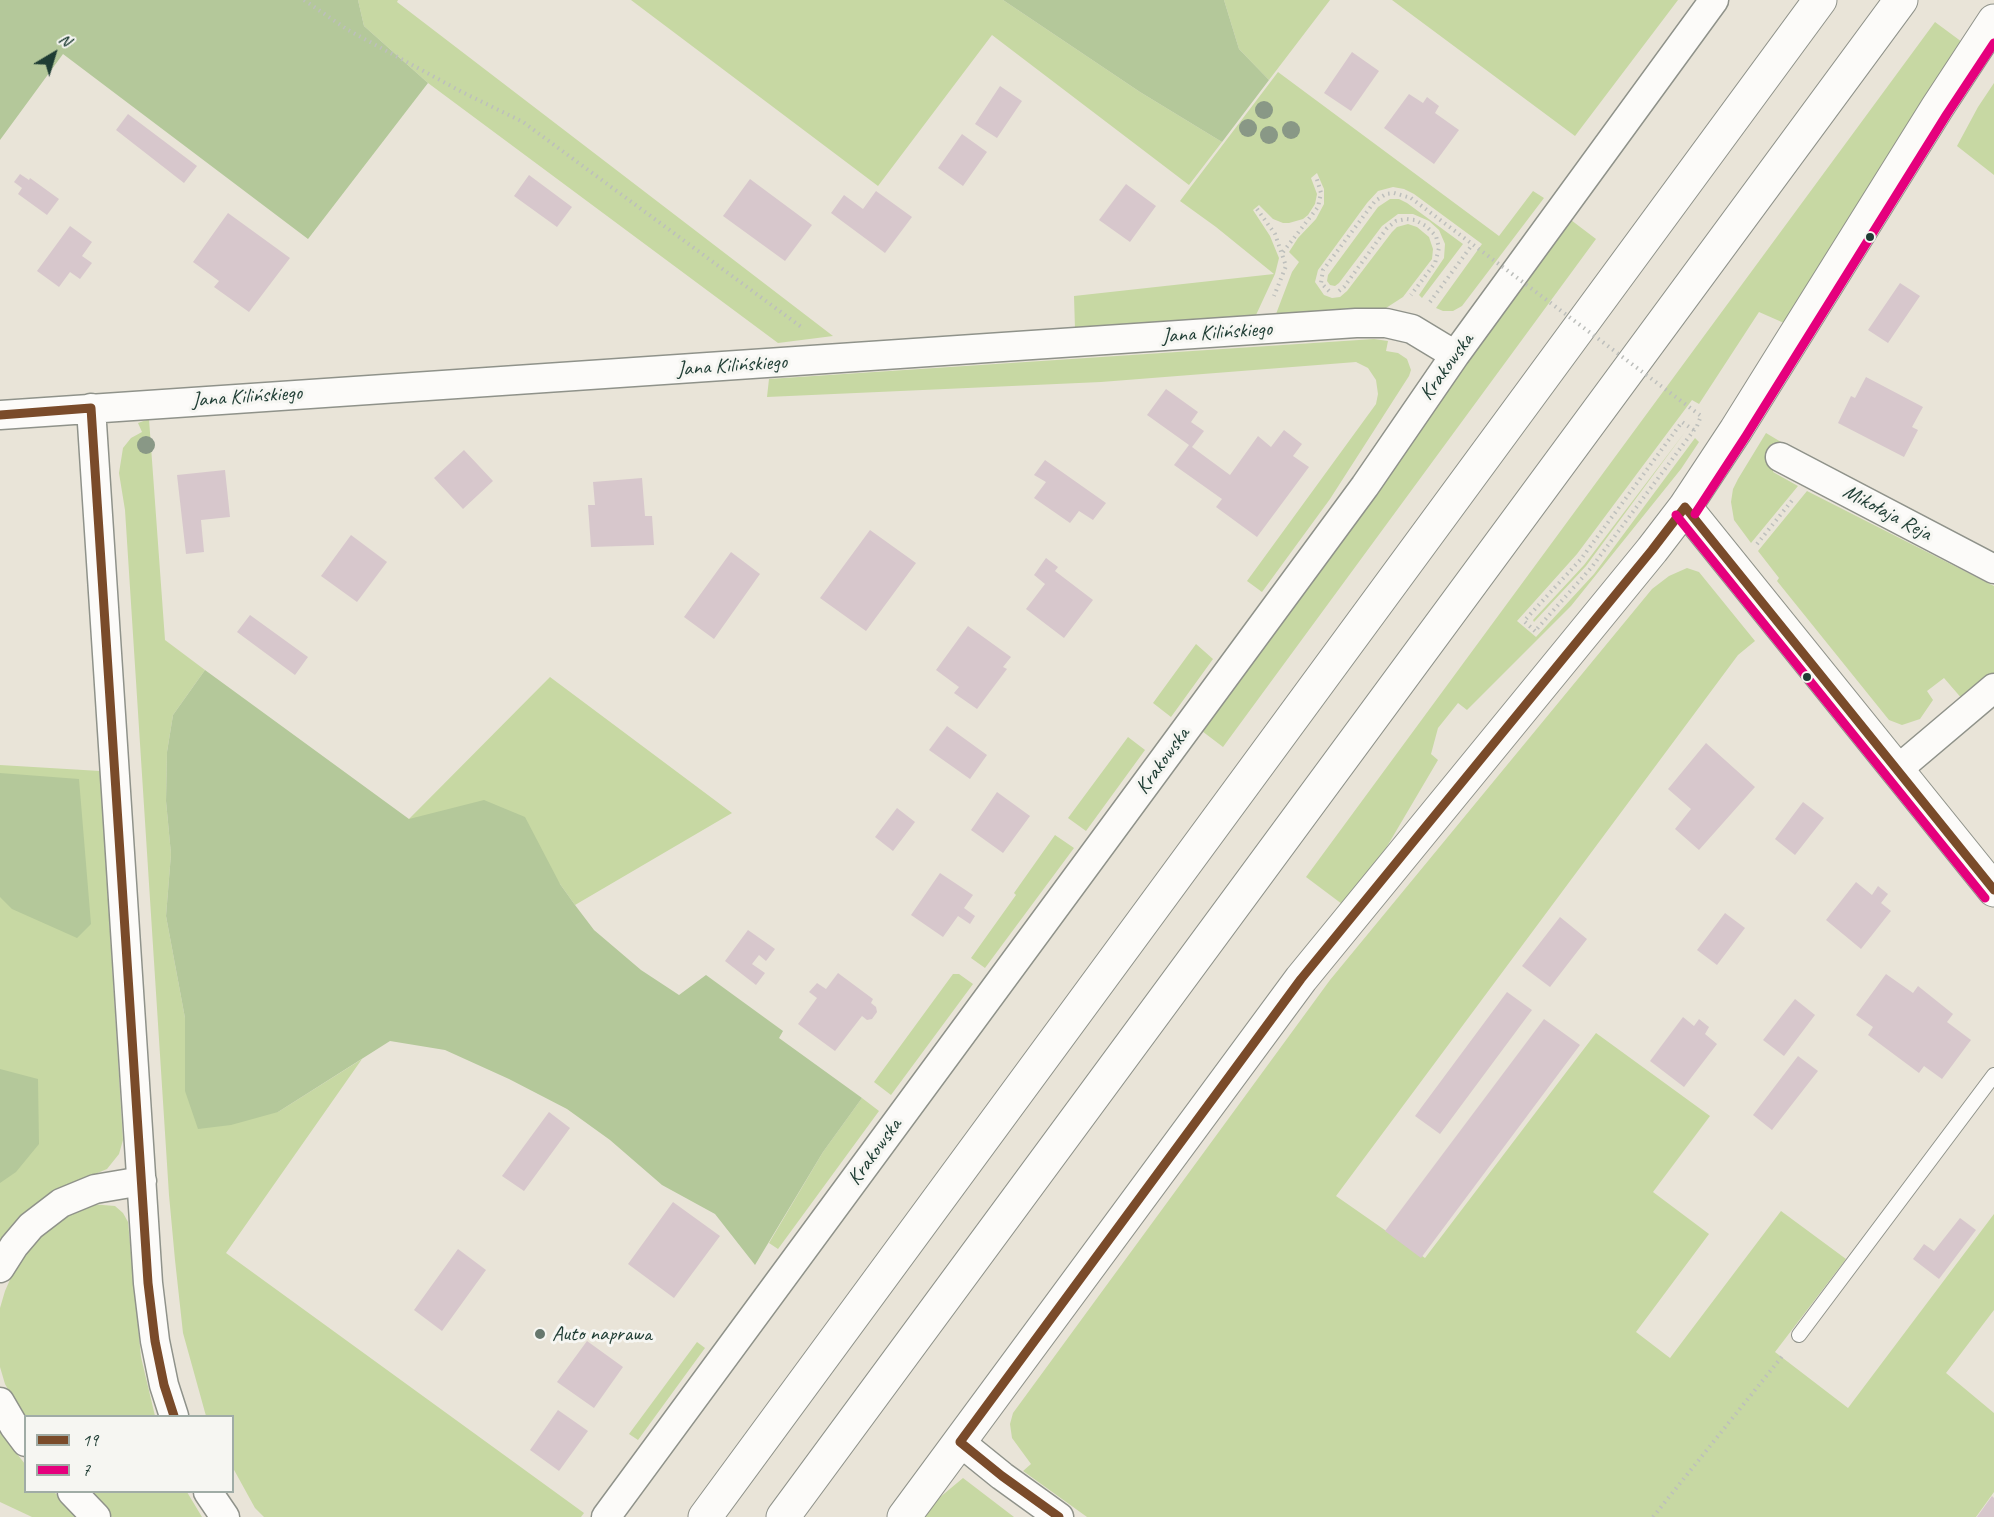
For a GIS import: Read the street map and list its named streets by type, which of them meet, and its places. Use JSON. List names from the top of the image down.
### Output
{
  "streets": {
    "street": ["Jana Kilińskiego", "Krakowska", "Mikołaja Reja"]
  },
  "crossings": [
    ["Jana Kilińskiego", "Krakowska"]
  ],
  "places": ["Auto naprawa"],
  "lines": ["transit line 7", "transit line 19"],
  "legend": ["19", "7"],
  "north": "top right"
}
